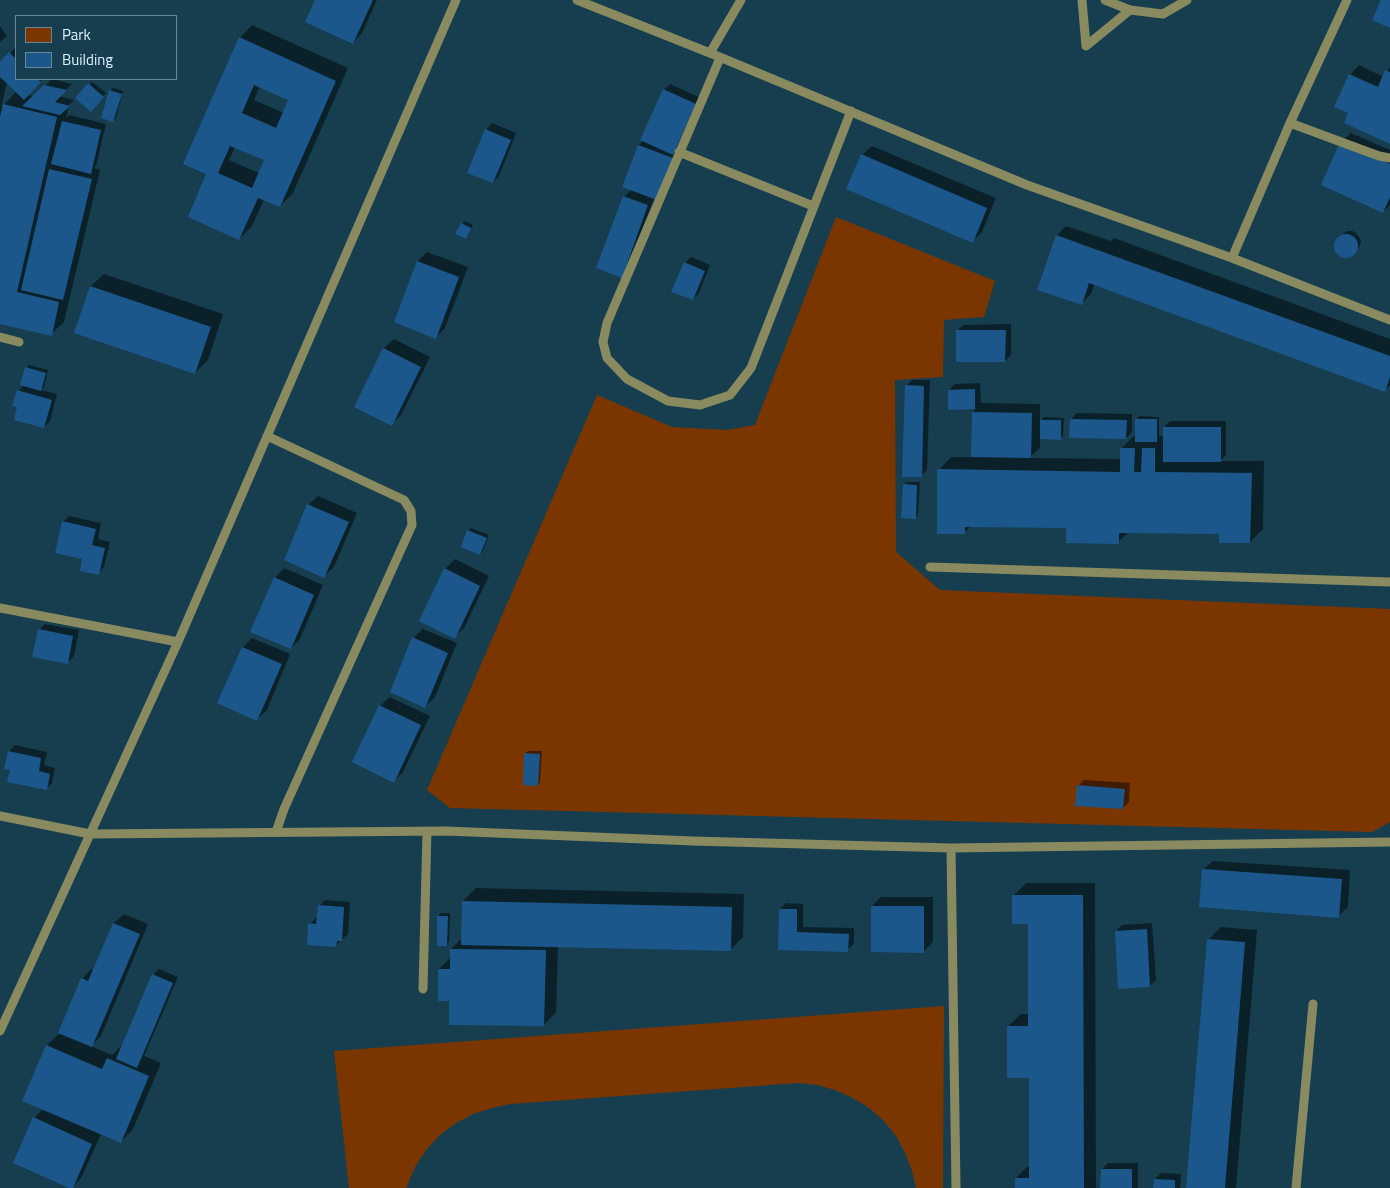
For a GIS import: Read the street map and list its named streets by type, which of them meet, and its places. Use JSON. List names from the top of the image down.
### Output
{
  "legend": ["Park", "Building"]
}
